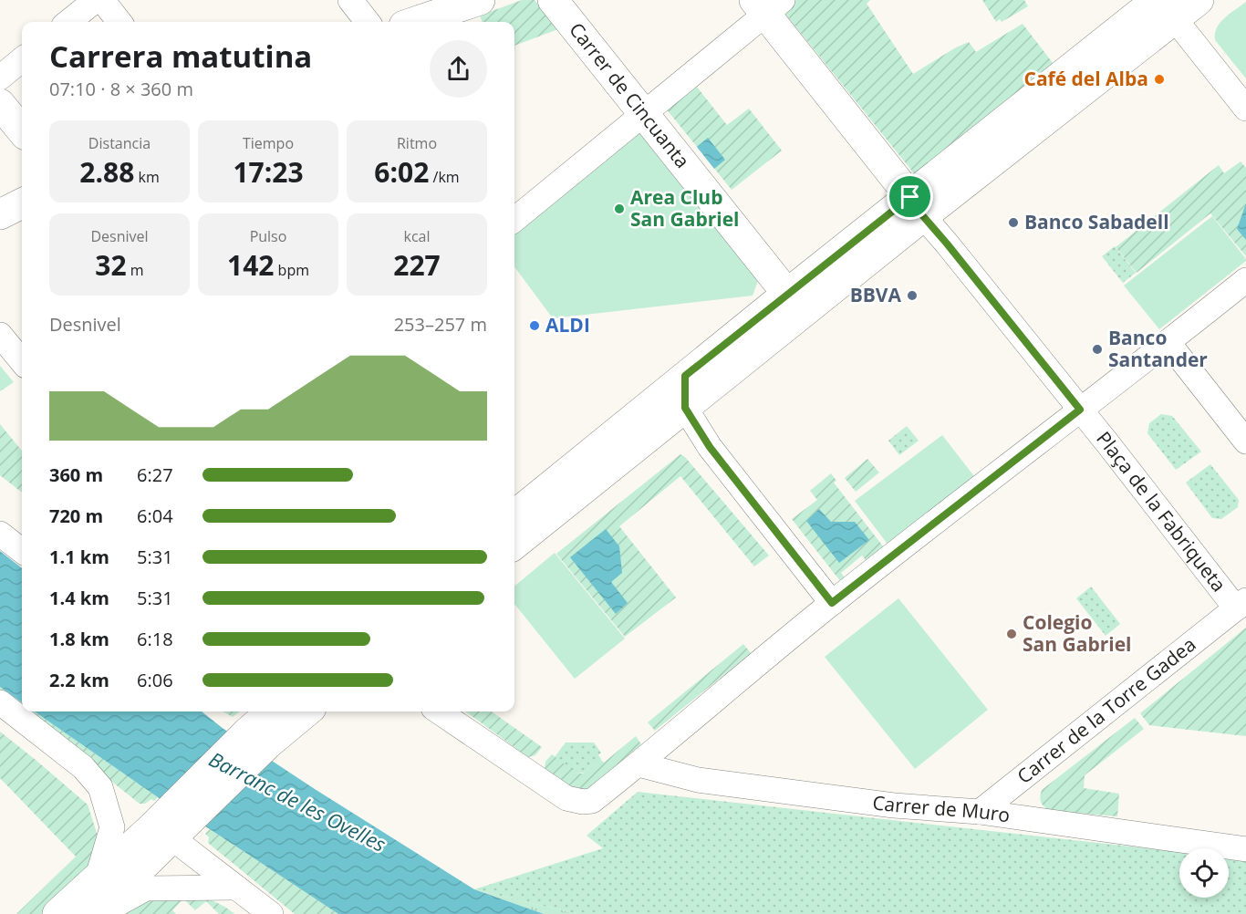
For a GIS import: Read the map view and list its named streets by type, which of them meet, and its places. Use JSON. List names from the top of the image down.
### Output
{
  "streets": {
    "street": [
      "Carrer de Cincuanta",
      "Plaça de la Fabriqueta",
      "Carrer de la Torre Gadea",
      "Carrer de Muro"
    ]
  },
  "crossings": [
    ["Plaça de la Fabriqueta", "Carrer de la Torre Gadea"],
    ["Carrer de la Torre Gadea", "Carrer de Muro"]
  ],
  "water": ["Barranc de les Ovelles"],
  "places": [
    "Café del Alba",
    "Area Club San Gabriel",
    "Banco Sabadell",
    "BBVA",
    "ALDI",
    "Banco Santander",
    "Colegio San Gabriel"
  ],
  "page": {
    "heading": ["Carrera matutina", "07:10 · 8 × 360 m"],
    "stats": [
      ["Distancia", "2.88 km"],
      ["Tiempo", "17:23"],
      ["Ritmo", "6:02 /km"],
      ["Desnivel", "32 m"],
      ["Pulso", "142 bpm"],
      ["kcal", "227"]
    ],
    "chart": ["Desnivel", "253–257 m"],
    "list": [
      {
        "name": "360 m",
        "note": "6:27"
      },
      {
        "name": "720 m",
        "note": "6:04"
      },
      {
        "name": "1.1 km",
        "note": "5:31"
      },
      {
        "name": "1.4 km",
        "note": "5:31"
      },
      {
        "name": "1.8 km",
        "note": "6:18"
      },
      {
        "name": "2.2 km",
        "note": "6:06"
      }
    ]
  }
}
